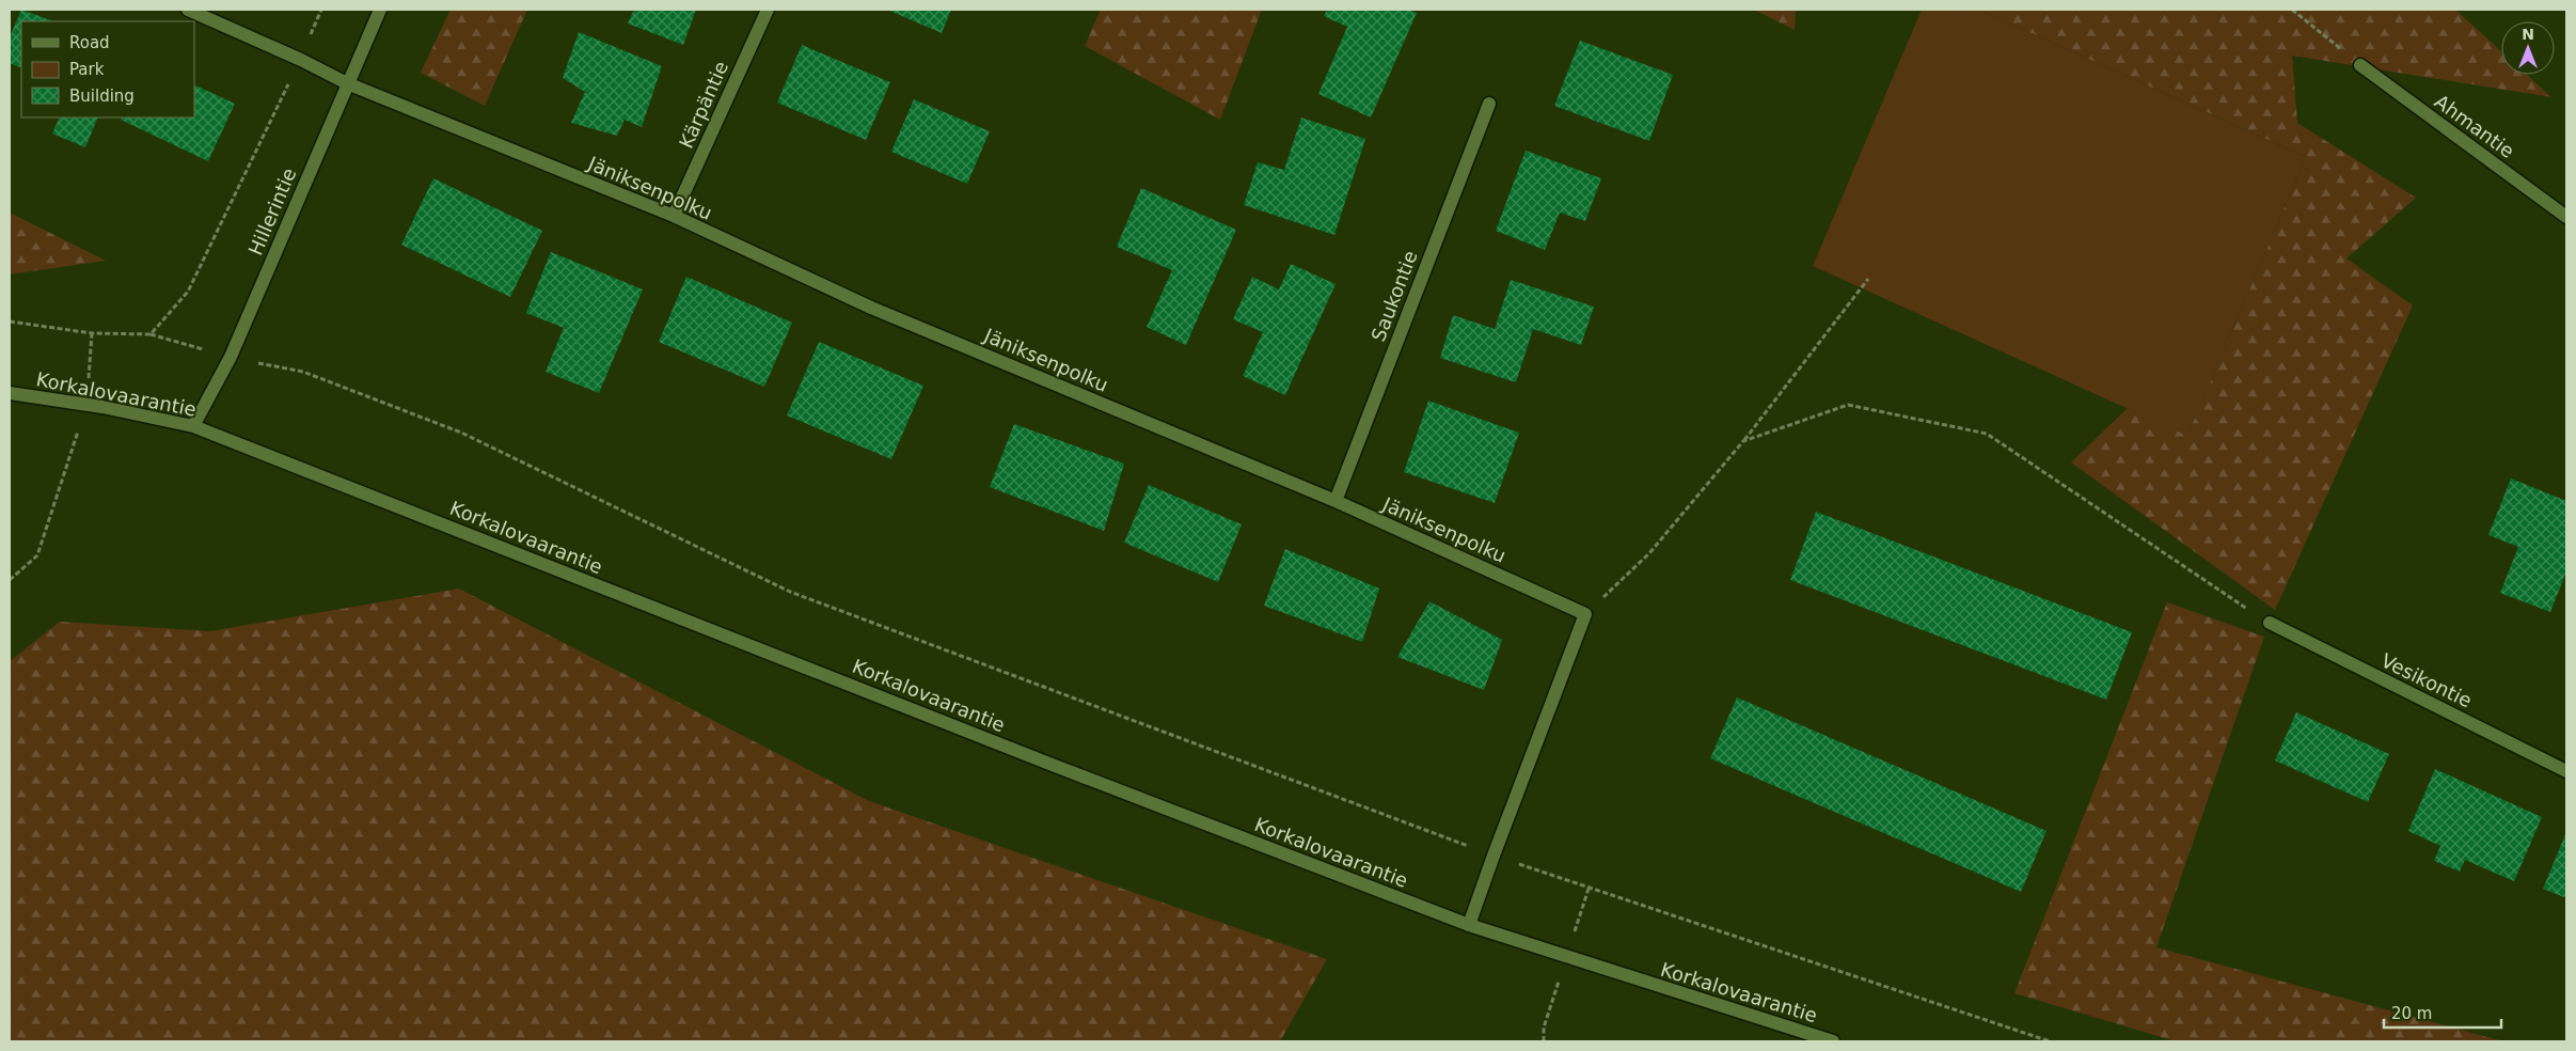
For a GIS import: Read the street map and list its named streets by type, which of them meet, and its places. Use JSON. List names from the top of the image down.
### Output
{
  "streets": {
    "street": [
      "Kärpäntie",
      "Ahmantie",
      "Jäniksenpolku",
      "Hillerintie",
      "Saukontie",
      "Korkalovaarantie",
      "Vesikontie"
    ]
  },
  "crossings": [
    ["Kärpäntie", "Jäniksenpolku"],
    ["Jäniksenpolku", "Hillerintie"],
    ["Jäniksenpolku", "Saukontie"],
    ["Hillerintie", "Korkalovaarantie"]
  ],
  "legend": ["Road", "Park", "Building"],
  "scale_bar": "20 m",
  "north": "top"
}
